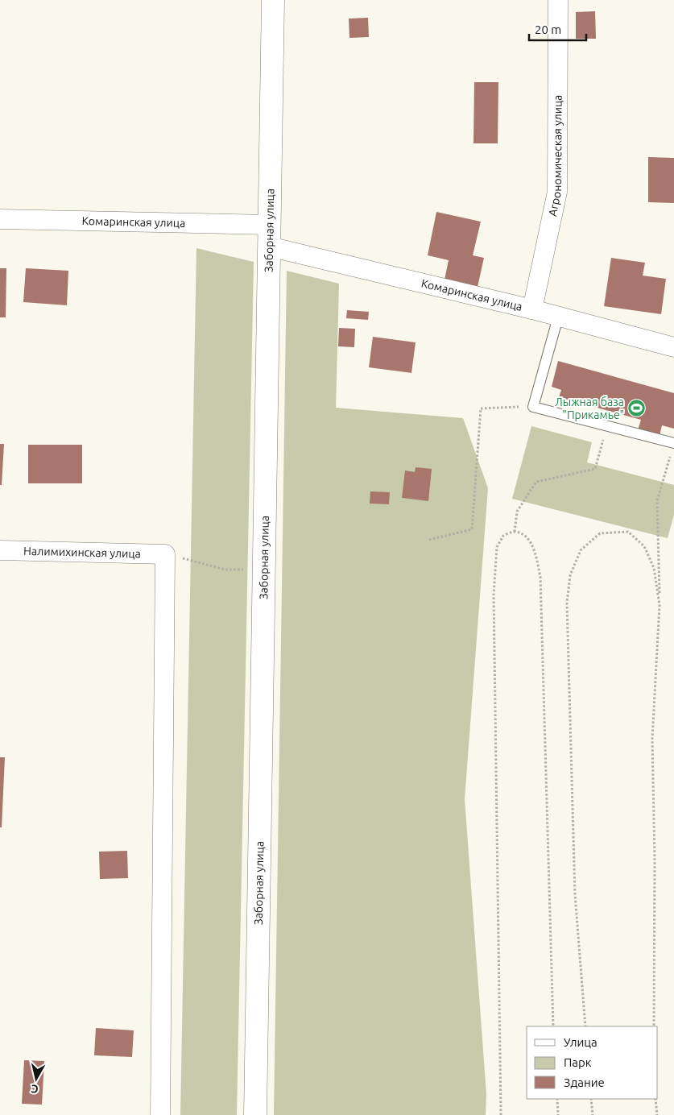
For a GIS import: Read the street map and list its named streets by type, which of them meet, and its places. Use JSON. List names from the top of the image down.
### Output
{
  "streets": {
    "street": [
      "Агрономическая улица",
      "Комаринская улица",
      "Заборная улица",
      "Налимихинская улица"
    ]
  },
  "crossings": [
    ["Агрономическая улица", "Комаринская улица"],
    ["Комаринская улица", "Заборная улица"]
  ],
  "places": {
    "sports": ["Лыжная база \"Прикамье\""]
  },
  "legend": ["Улица", "Парк", "Здание"],
  "scale_bar": "20 m",
  "north": "bottom"
}
